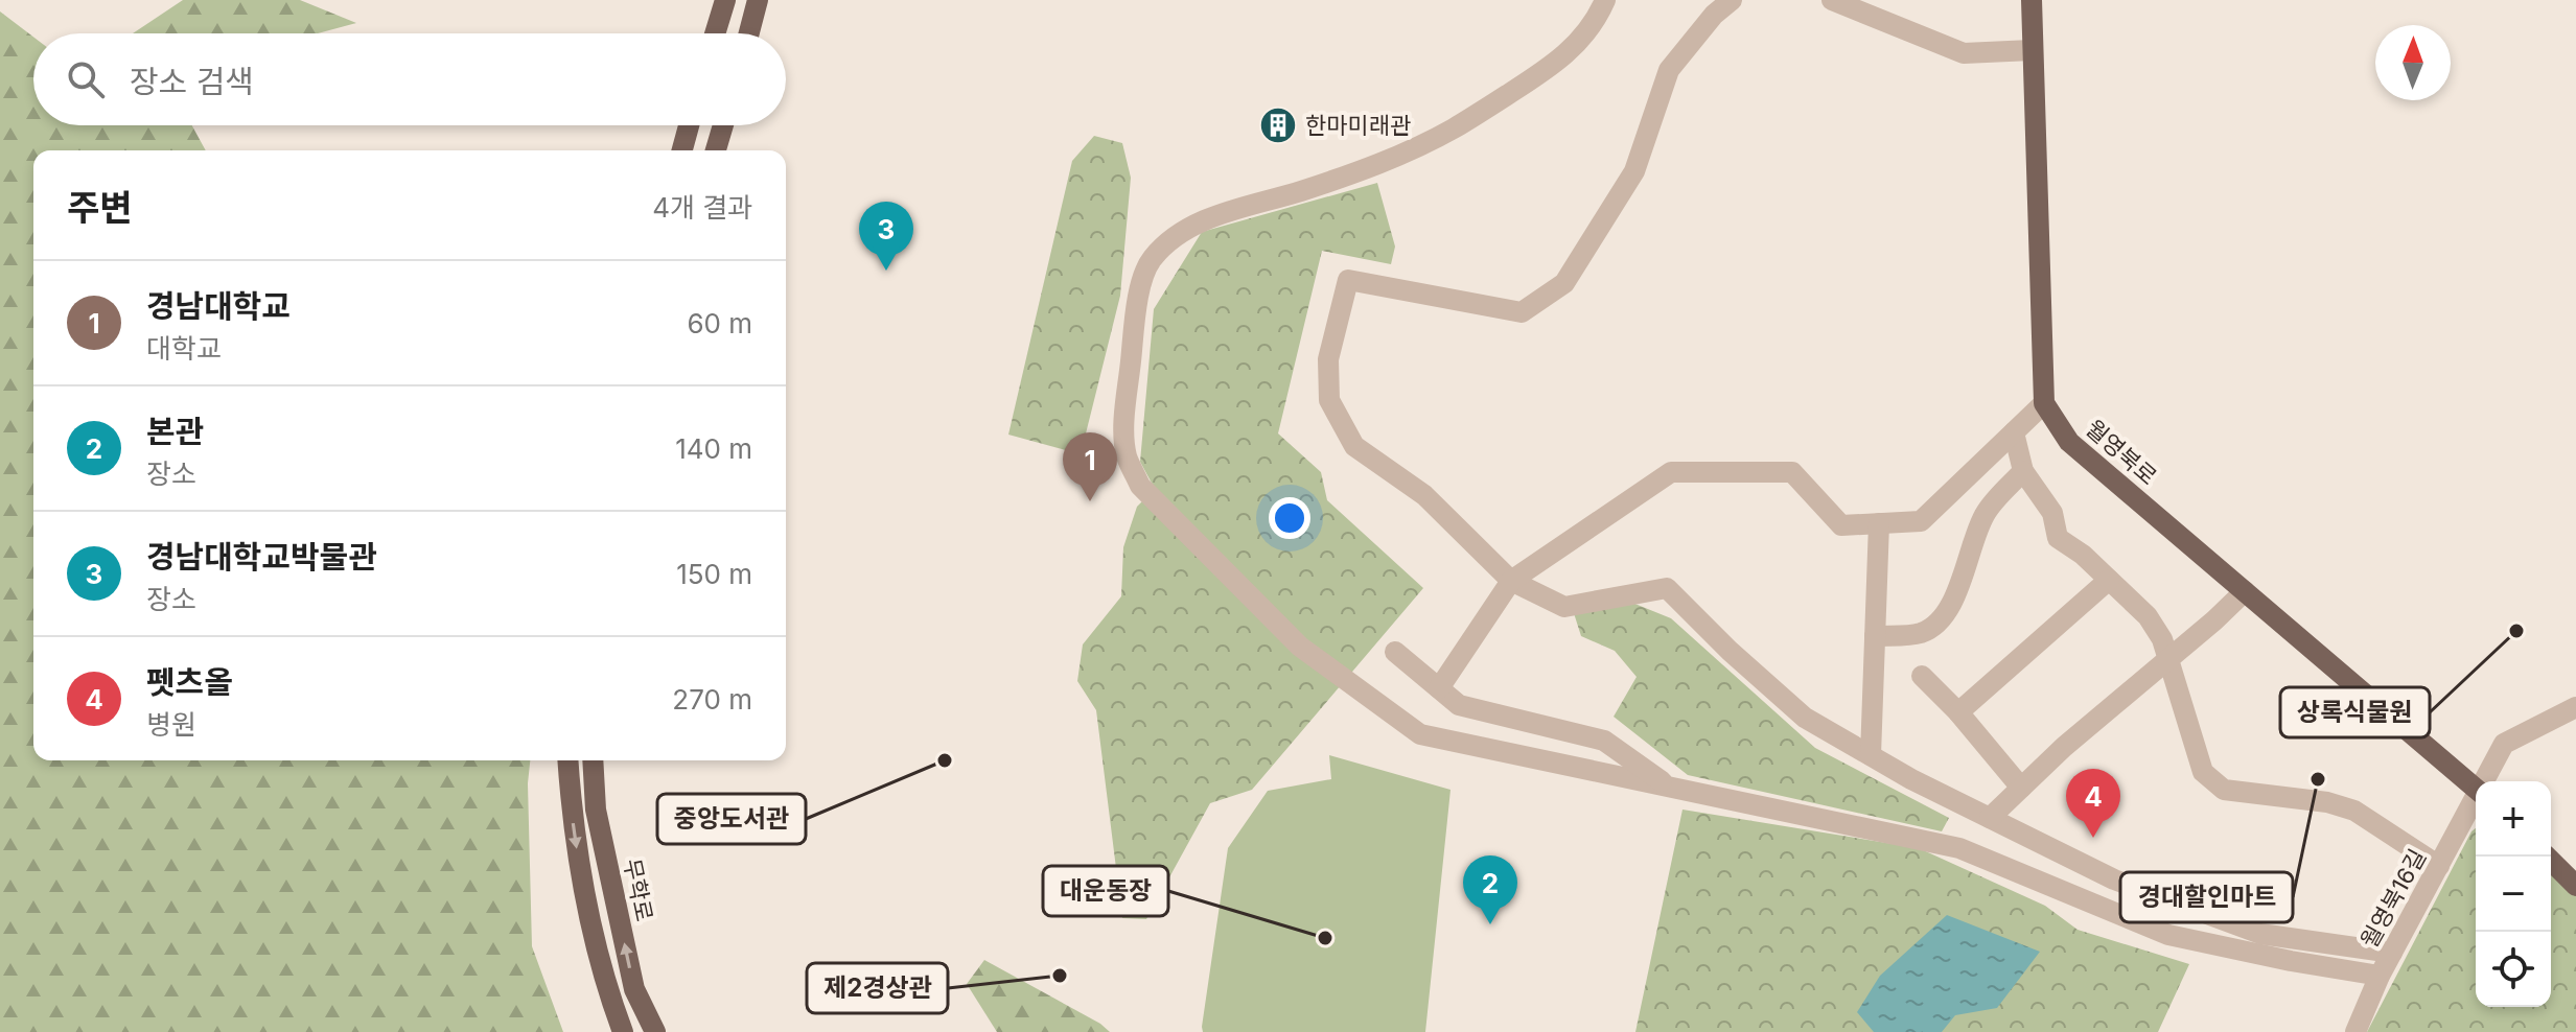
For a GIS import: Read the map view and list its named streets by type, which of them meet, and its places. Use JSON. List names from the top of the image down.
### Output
{
  "streets": {
    "main road": ["월영북로", "무학로"],
    "street": ["월영북16길"]
  },
  "places": {
    "building": ["한마미래관"],
    "other": [
      "상록식물원",
      "중앙도서관",
      "경대할인마트",
      "대운동장",
      "제2경상관"
    ]
  },
  "north": "top",
  "page": {
    "search": "장소 검색",
    "heading": ["주변", "4개 결과"],
    "pins": [
      "3",
      "1",
      "4",
      "2"
    ],
    "list": [
      {
        "mark": "1",
        "name": "경남대학교",
        "note": "대학교",
        "value": "60 m"
      },
      {
        "mark": "2",
        "name": "본관",
        "note": "장소",
        "value": "140 m"
      },
      {
        "mark": "3",
        "name": "경남대학교박물관",
        "note": "장소",
        "value": "150 m"
      },
      {
        "mark": "4",
        "name": "펫츠올",
        "note": "병원",
        "value": "270 m"
      }
    ],
    "map_buttons": ["+", "−"]
  }
}
